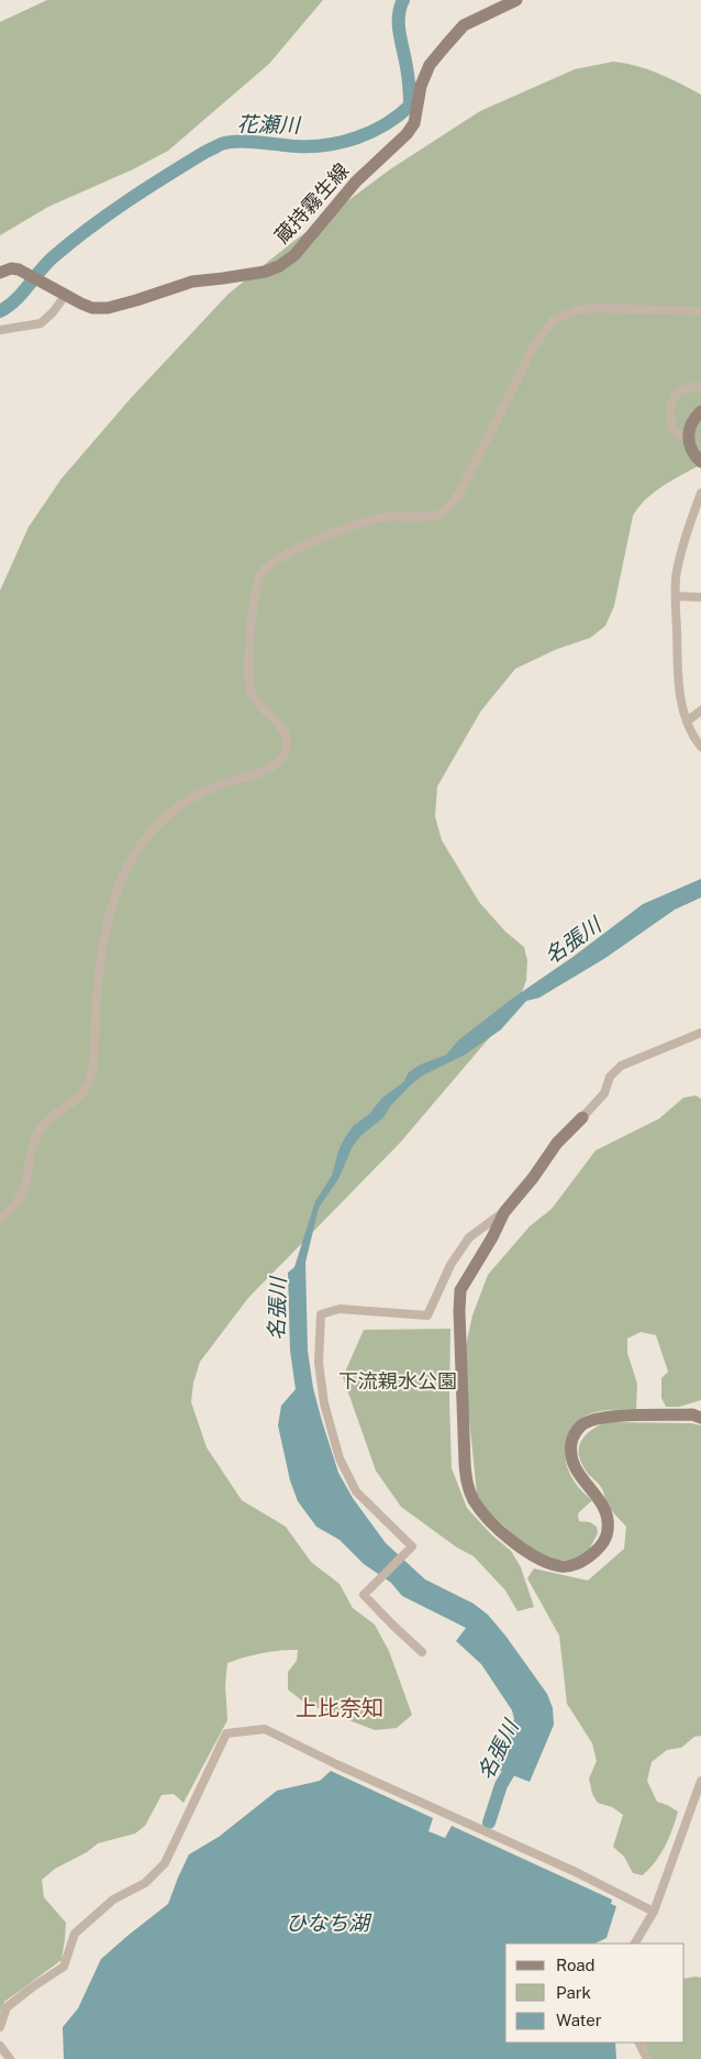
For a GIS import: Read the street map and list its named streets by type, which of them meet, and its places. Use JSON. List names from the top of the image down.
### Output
{
  "streets": {
    "street": ["蔵持霧生線"]
  },
  "districts": ["上比奈知"],
  "water": ["花瀬川", "名張川", "ひなち湖"],
  "parks": ["下流親水公園"],
  "legend": ["Road", "Park", "Water"]
}
